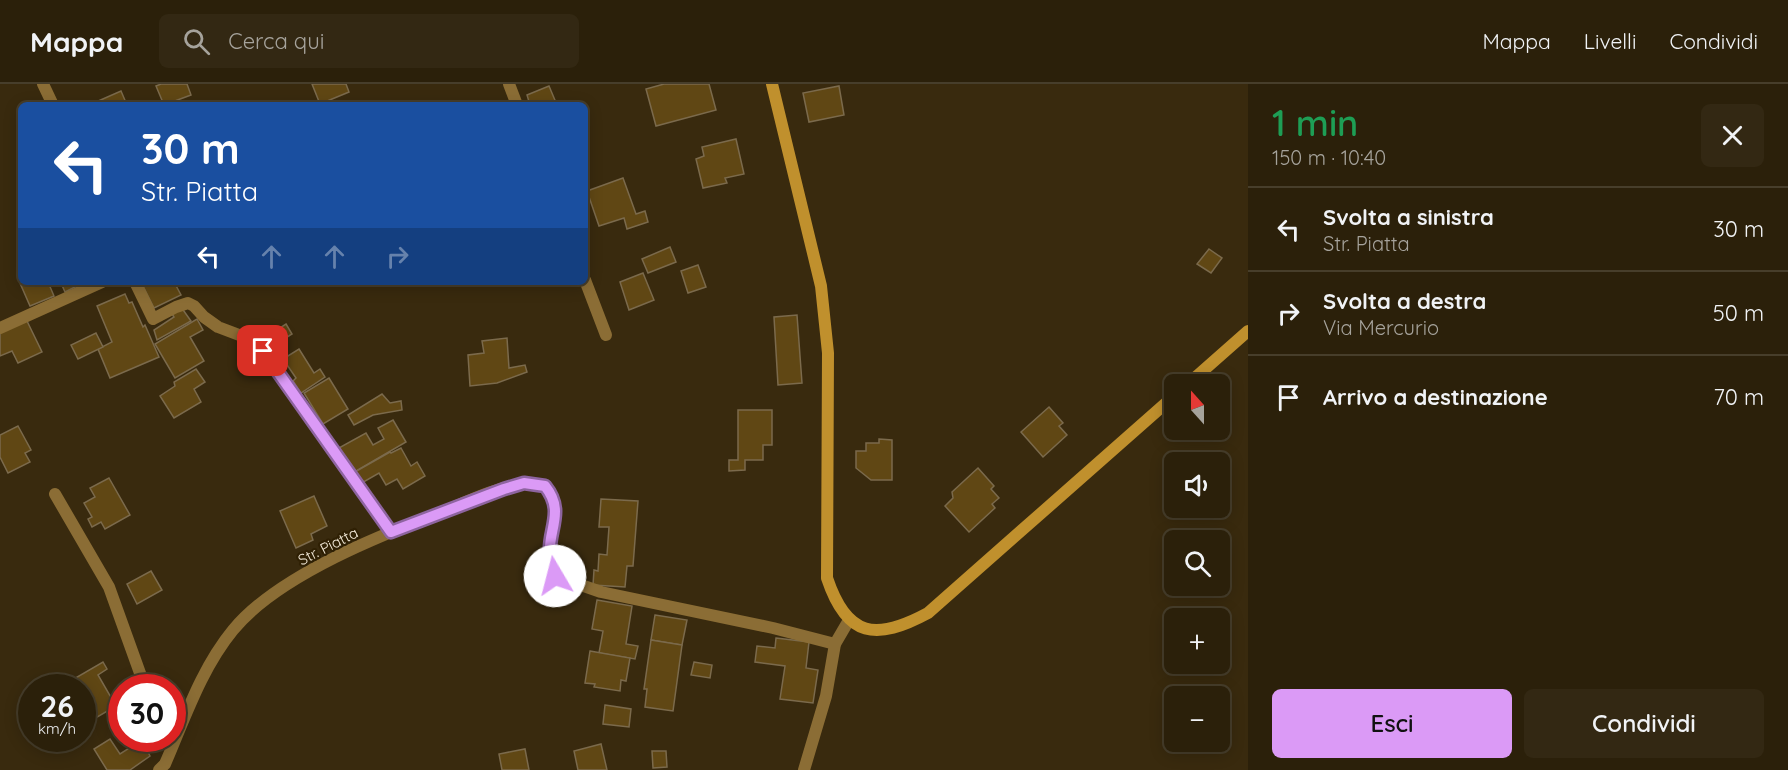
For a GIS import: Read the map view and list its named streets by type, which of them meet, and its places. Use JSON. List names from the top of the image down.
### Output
{
  "streets": {
    "street": ["Str. Piatta"]
  },
  "north": "top",
  "page": {
    "header": "Mappa",
    "search": "Cerca qui",
    "nav": ["Mappa", "Livelli", "Condividi"],
    "heading": ["1 min", "150 m · 10:40"],
    "turn": ["30 m", "Str. Piatta"],
    "list": [
      {
        "name": "Svolta a sinistra",
        "note": "Str. Piatta",
        "value": "30 m"
      },
      {
        "name": "Svolta a destra",
        "note": "Via Mercurio",
        "value": "50 m"
      },
      {
        "name": "Arrivo a destinazione",
        "value": "70 m"
      }
    ],
    "map_buttons": ["+", "−"],
    "speed": "26 km/h",
    "limit": "30",
    "buttons": ["Esci", "Condividi"]
  }
}
